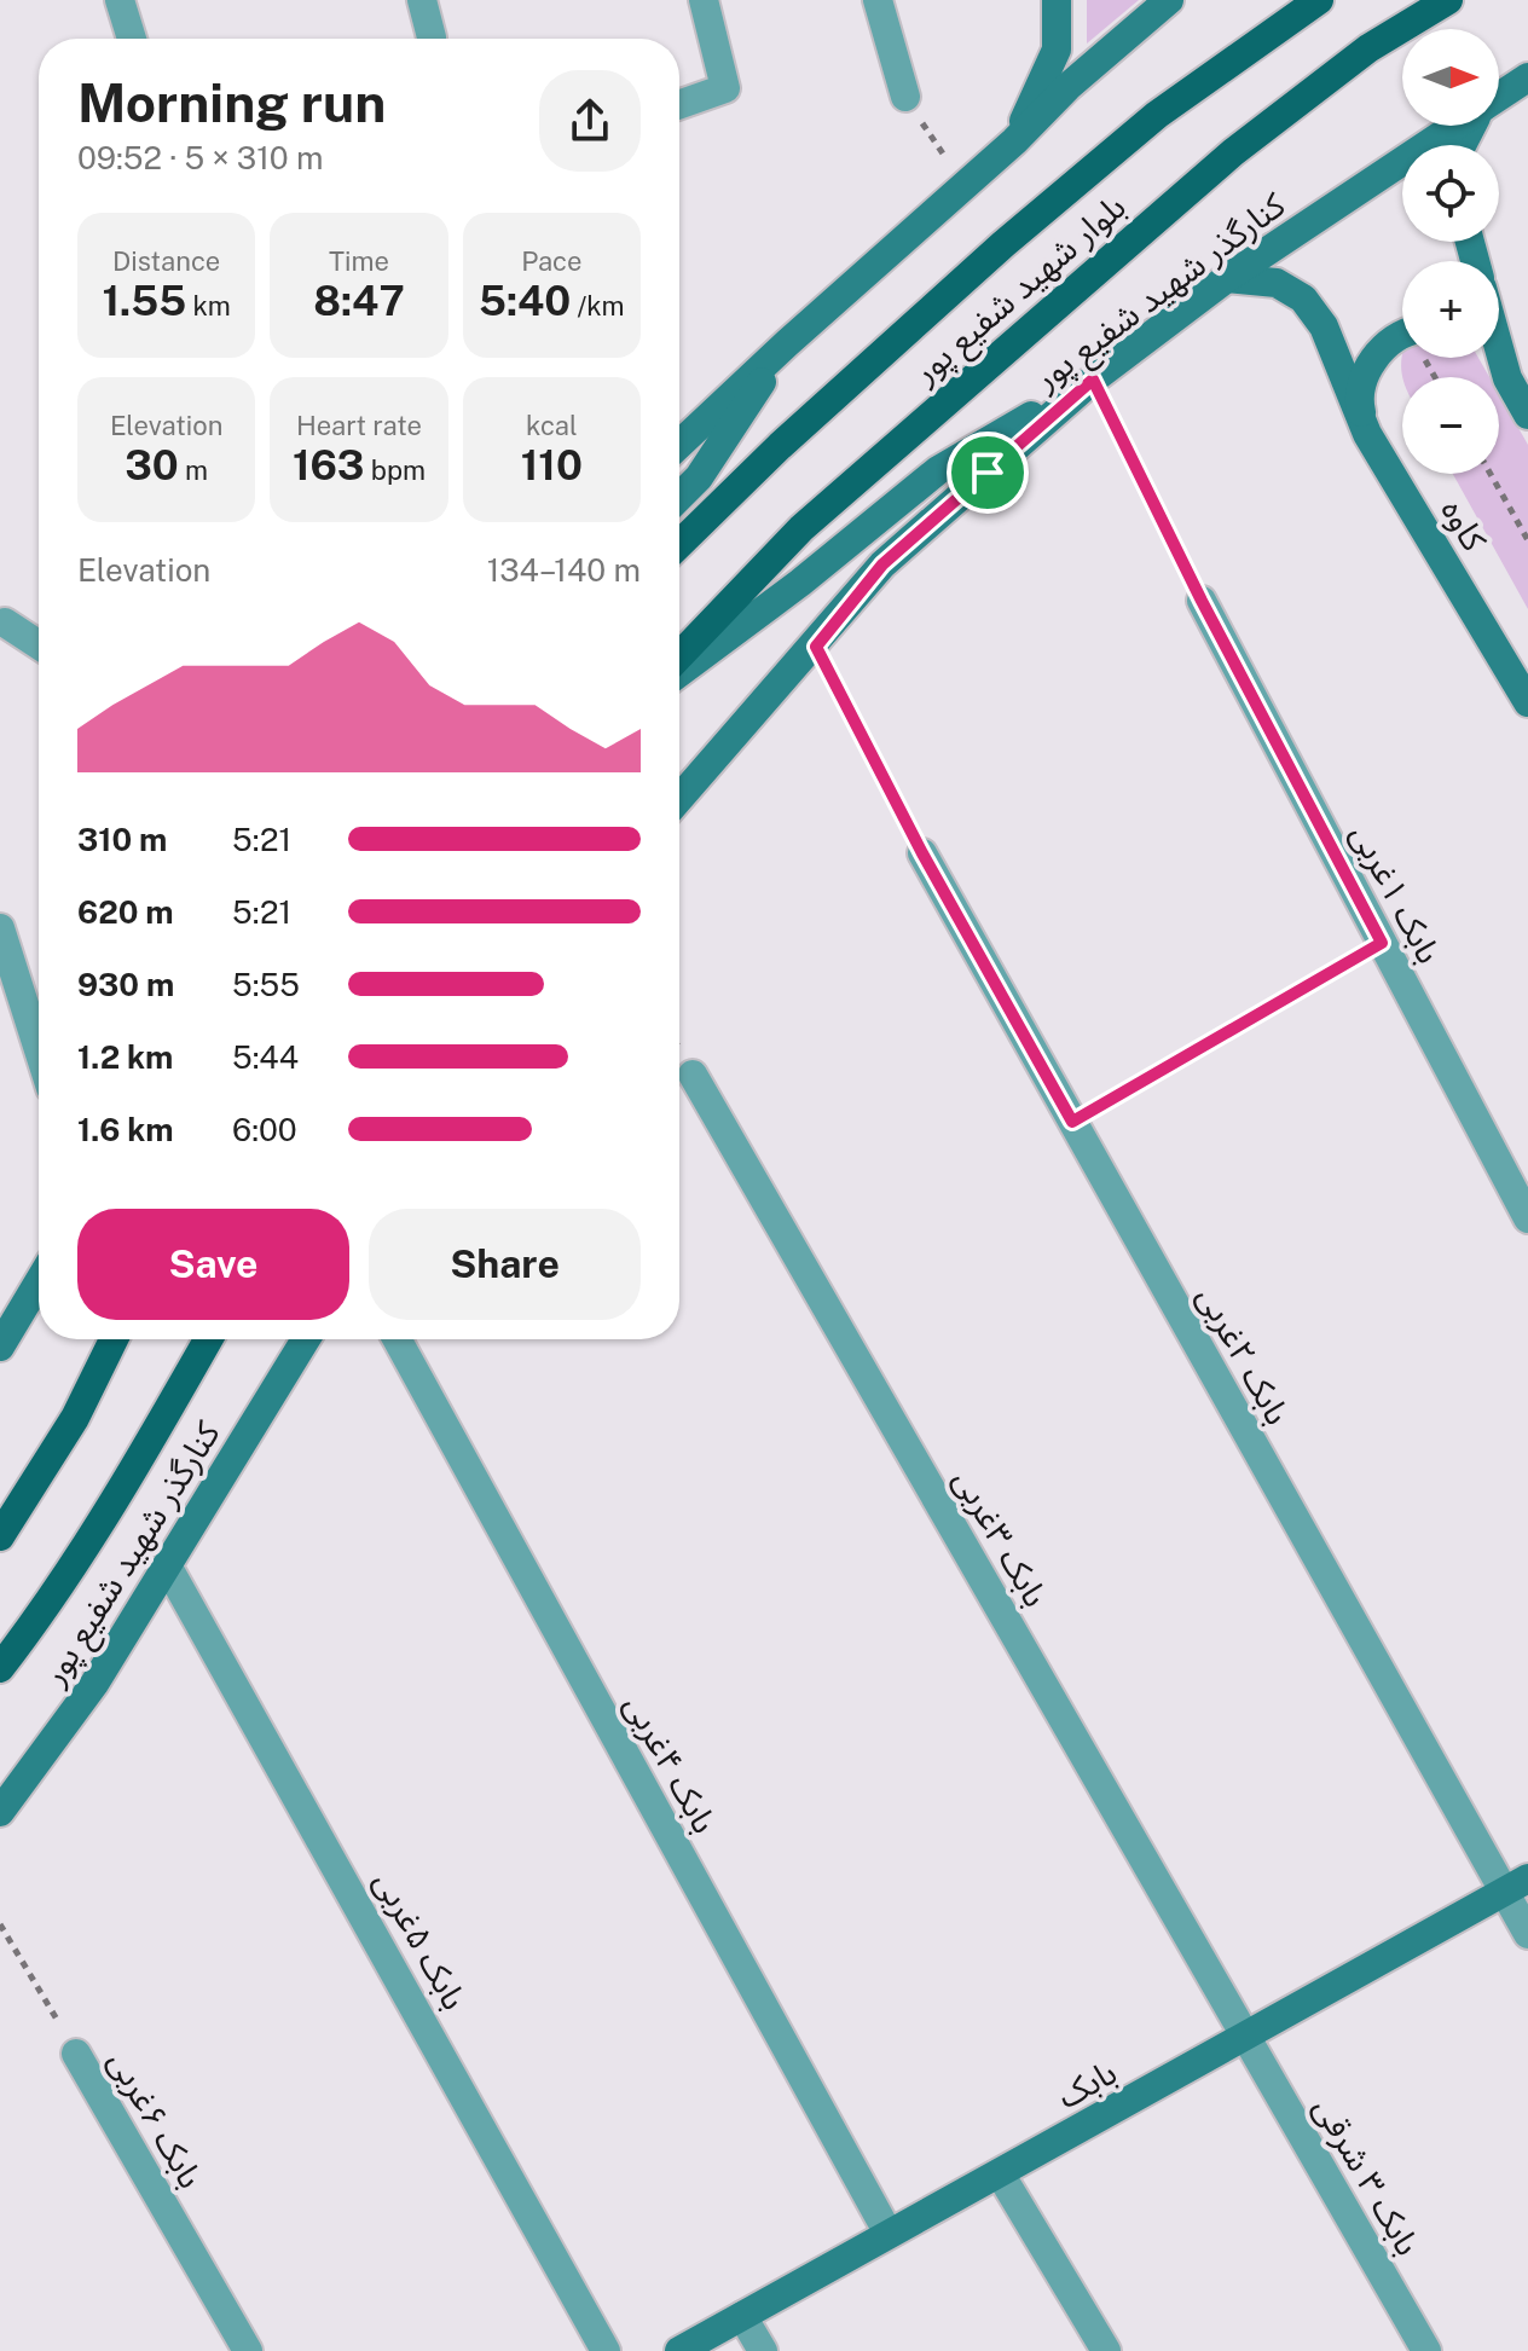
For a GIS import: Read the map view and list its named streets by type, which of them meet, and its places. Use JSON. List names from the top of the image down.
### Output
{
  "streets": {
    "main road": [
      "بلوار شهید شفیع پور",
      "کنارگذر شهید شفیع پور",
      "کاوه",
      "بابک"
    ],
    "street": [
      "بابک ۱غربی",
      "بابک ۲غربی",
      "بابک ۳غربی",
      "بابک ۴غربی",
      "بابک ۵غربی",
      "بابک ۶غربی",
      "بابک ۳ شرقی"
    ]
  },
  "crossings": [
    ["کنارگذر شهید شفیع پور", "کاوه"],
    ["کنارگذر شهید شفیع پور", "بابک ۵غربی"],
    ["بابک ۲غربی", "بابک"],
    ["بابک ۳غربی", "بابک"],
    ["بابک ۳غربی", "بابک ۳ شرقی"],
    ["بابک ۴غربی", "بابک"],
    ["بابک", "بابک ۳ شرقی"]
  ],
  "north": "right",
  "page": {
    "map_buttons": ["+", "−"],
    "heading": ["Morning run", "09:52 · 5 × 310 m"],
    "stats": [
      ["Distance", "1.55 km"],
      ["Time", "8:47"],
      ["Pace", "5:40 /km"],
      ["Elevation", "30 m"],
      ["Heart rate", "163 bpm"],
      ["kcal", "110"]
    ],
    "chart": ["Elevation", "134–140 m"],
    "list": [
      {
        "name": "310 m",
        "note": "5:21"
      },
      {
        "name": "620 m",
        "note": "5:21"
      },
      {
        "name": "930 m",
        "note": "5:55"
      },
      {
        "name": "1.2 km",
        "note": "5:44"
      },
      {
        "name": "1.6 km",
        "note": "6:00"
      }
    ],
    "buttons": ["Save", "Share"]
  }
}
